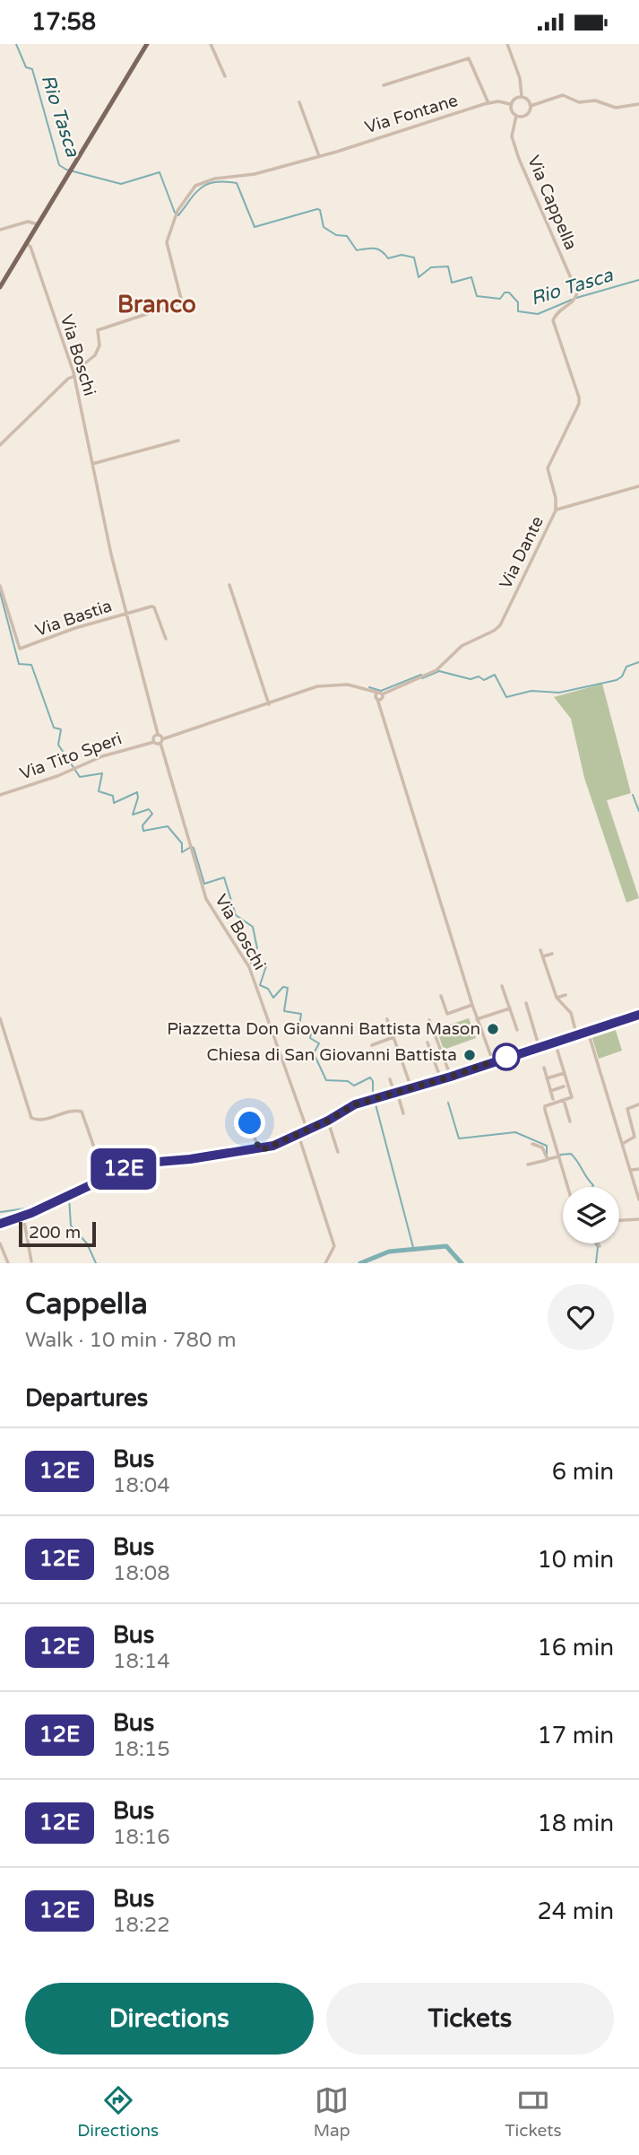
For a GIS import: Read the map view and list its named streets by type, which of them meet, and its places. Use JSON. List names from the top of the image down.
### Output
{
  "streets": {
    "street": [
      "Via Fontane",
      "Via Cappella",
      "Via Boschi",
      "Via Dante",
      "Via Bastia",
      "Via Tito Speri"
    ]
  },
  "crossings": [
    ["Via Fontane", "Via Cappella"],
    ["Via Fontane", "Via Boschi"],
    ["Via Cappella", "Via Dante"],
    ["Via Boschi", "Via Bastia"]
  ],
  "districts": ["Branco"],
  "water": ["Rio Tasca"],
  "places": ["Piazzetta Don Giovanni Battista Mason", "Chiesa di San Giovanni Battista"],
  "lines": ["bus line 12E"],
  "scale_bar": "200 m",
  "page": {
    "status": "17:58",
    "on_map": "12E",
    "scale": "200 m",
    "heading": [
      ["Cappella", "Walk · 10 min · 780 m"],
      "Departures"
    ],
    "list": [
      {
        "mark": "12E",
        "name": "Bus",
        "note": "18:04",
        "value": "6 min"
      },
      {
        "mark": "12E",
        "name": "Bus",
        "note": "18:08",
        "value": "10 min"
      },
      {
        "mark": "12E",
        "name": "Bus",
        "note": "18:14",
        "value": "16 min"
      },
      {
        "mark": "12E",
        "name": "Bus",
        "note": "18:15",
        "value": "17 min"
      },
      {
        "mark": "12E",
        "name": "Bus",
        "note": "18:16",
        "value": "18 min"
      },
      {
        "mark": "12E",
        "name": "Bus",
        "note": "18:22",
        "value": "24 min"
      }
    ],
    "buttons": ["Directions", "Tickets"],
    "tabs": ["Directions", "Map", "Tickets"]
  }
}
